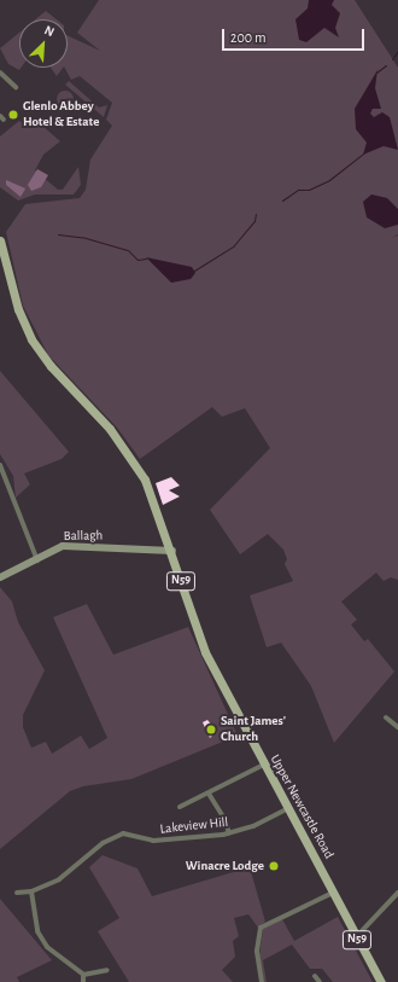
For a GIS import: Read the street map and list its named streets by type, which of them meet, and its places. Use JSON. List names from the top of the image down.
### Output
{
  "streets": {
    "main road": ["N59", "Upper Newcastle Road"],
    "street": ["Ballagh", "Lakeview Hill"]
  },
  "crossings": [
    ["Ballagh", "Upper Newcastle Road"],
    ["Upper Newcastle Road", "Lakeview Hill"]
  ],
  "places": ["Glenlo Abbey Hotel & Estate", "Saint James' Church", "Winacre Lodge"],
  "scale_bar": "200 m",
  "north": "top right"
}
